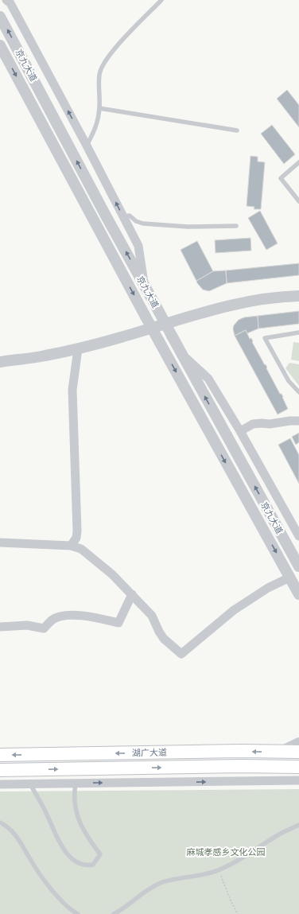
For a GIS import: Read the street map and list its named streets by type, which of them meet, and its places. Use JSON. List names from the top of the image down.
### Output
{
  "streets": {
    "main road": ["湖广大道"],
    "street": ["京九大道"]
  },
  "parks": ["麻城孝感乡文化公园"]
}
